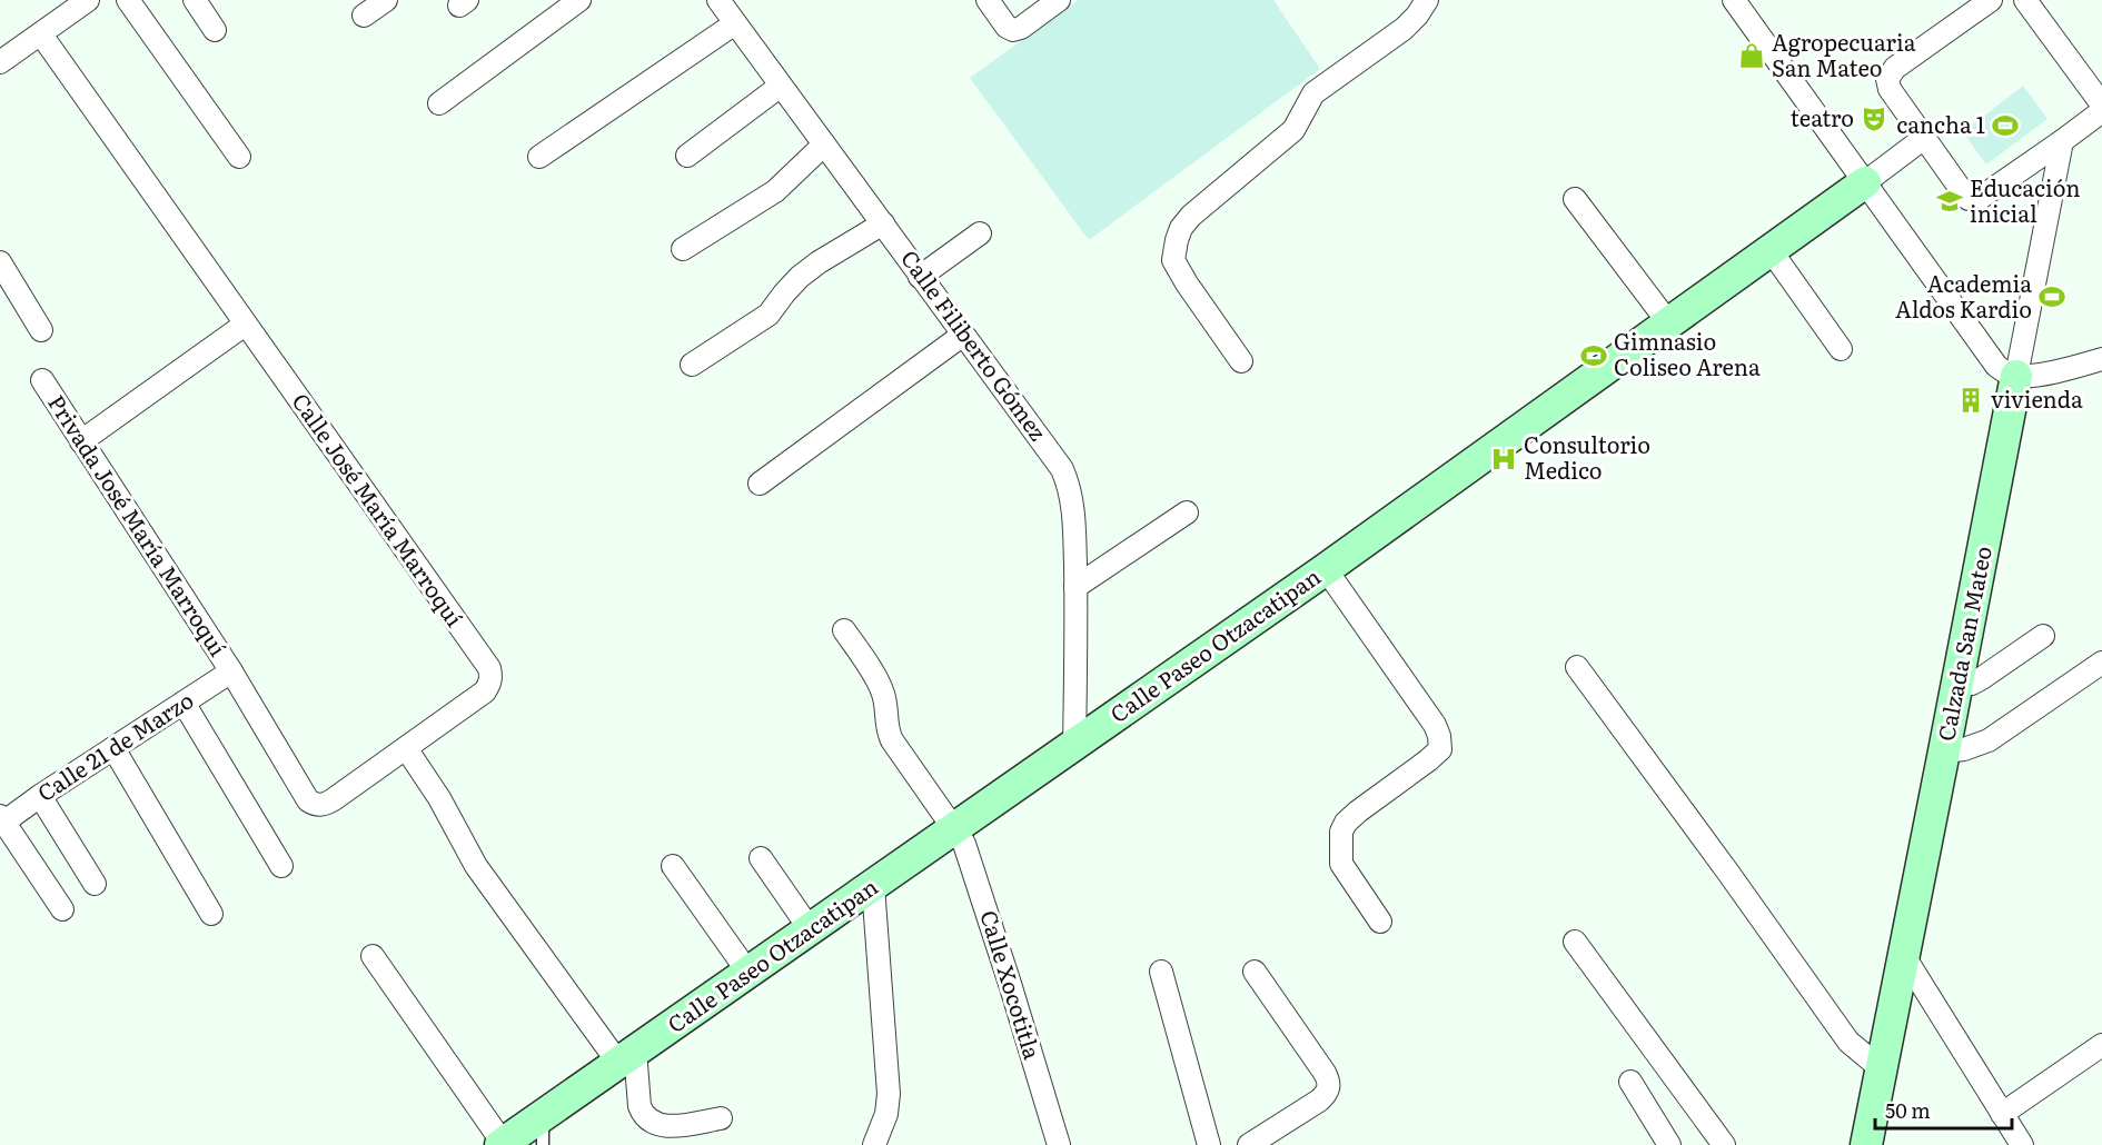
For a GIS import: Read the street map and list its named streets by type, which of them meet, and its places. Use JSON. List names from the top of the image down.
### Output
{
  "streets": {
    "main road": ["Calzada San Mateo", "Calle Paseo Otzacatipan"],
    "street": [
      "Calle Filiberto Gómez",
      "Calle José María Marroquí",
      "Privada José María Marroquí",
      "Calle 21 de Marzo",
      "Calle Xocotitla"
    ]
  },
  "crossings": [
    ["Calle Filiberto Gómez", "Calle Paseo Otzacatipan"],
    ["Calle José María Marroquí", "Privada José María Marroquí"],
    ["Calle José María Marroquí", "Calle 21 de Marzo"],
    ["Privada José María Marroquí", "Calle 21 de Marzo"],
    ["Calle Paseo Otzacatipan", "Calle Xocotitla"]
  ],
  "places": {
    "shop": ["Agropecuaria San Mateo"],
    "theatre": ["teatro"],
    "sports": ["cancha 1", "Academia Aldos Kardio", "Gimnasio Coliseo Arena"],
    "school or university": ["Educación inicial"],
    "building": ["vivienda"],
    "hospital": ["Consultorio Medico"]
  },
  "scale_bar": "50 m"
}
